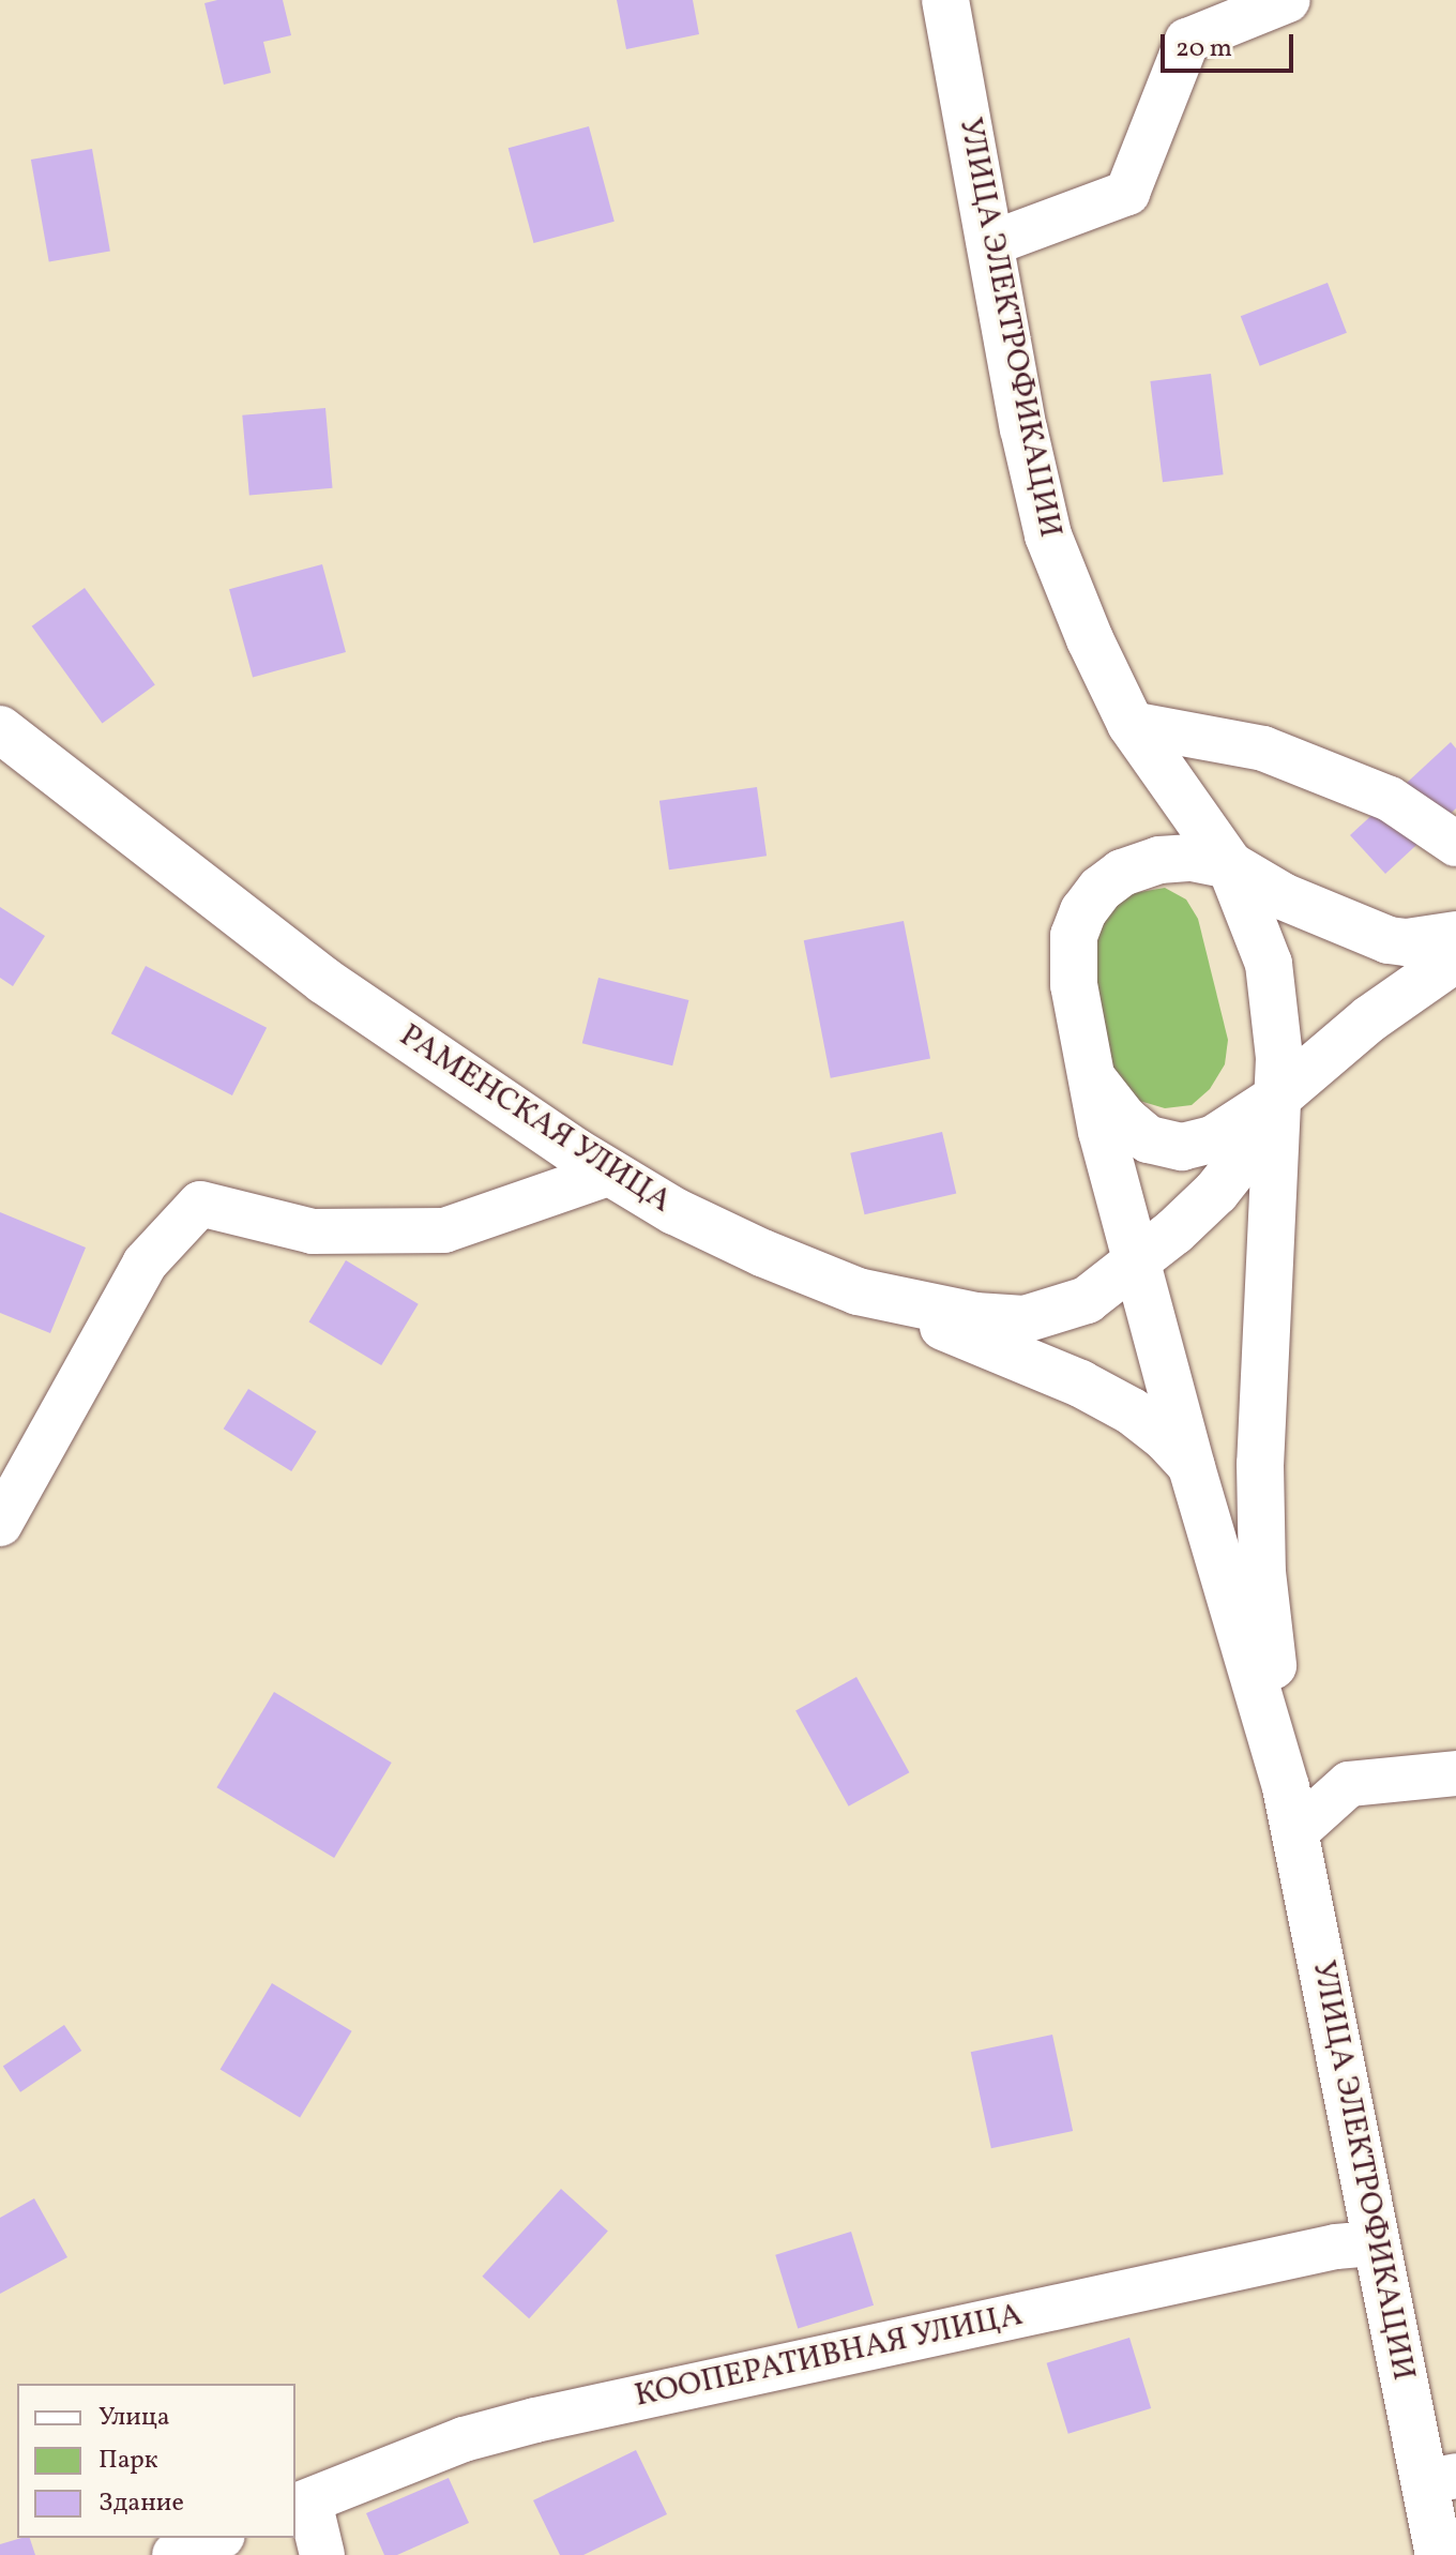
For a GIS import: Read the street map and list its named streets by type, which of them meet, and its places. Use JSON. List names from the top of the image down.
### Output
{
  "streets": {
    "main road": ["УЛИЦА ЭЛЕКТРОФИКАЦИИ", "РАМЕНСКАЯ УЛИЦА"],
    "street": ["КООПЕРАТИВНАЯ УЛИЦА"]
  },
  "crossings": [
    ["УЛИЦА ЭЛЕКТРОФИКАЦИИ", "РАМЕНСКАЯ УЛИЦА"],
    ["УЛИЦА ЭЛЕКТРОФИКАЦИИ", "КООПЕРАТИВНАЯ УЛИЦА"]
  ],
  "legend": ["Улица", "Парк", "Здание"],
  "scale_bar": "20 m"
}
